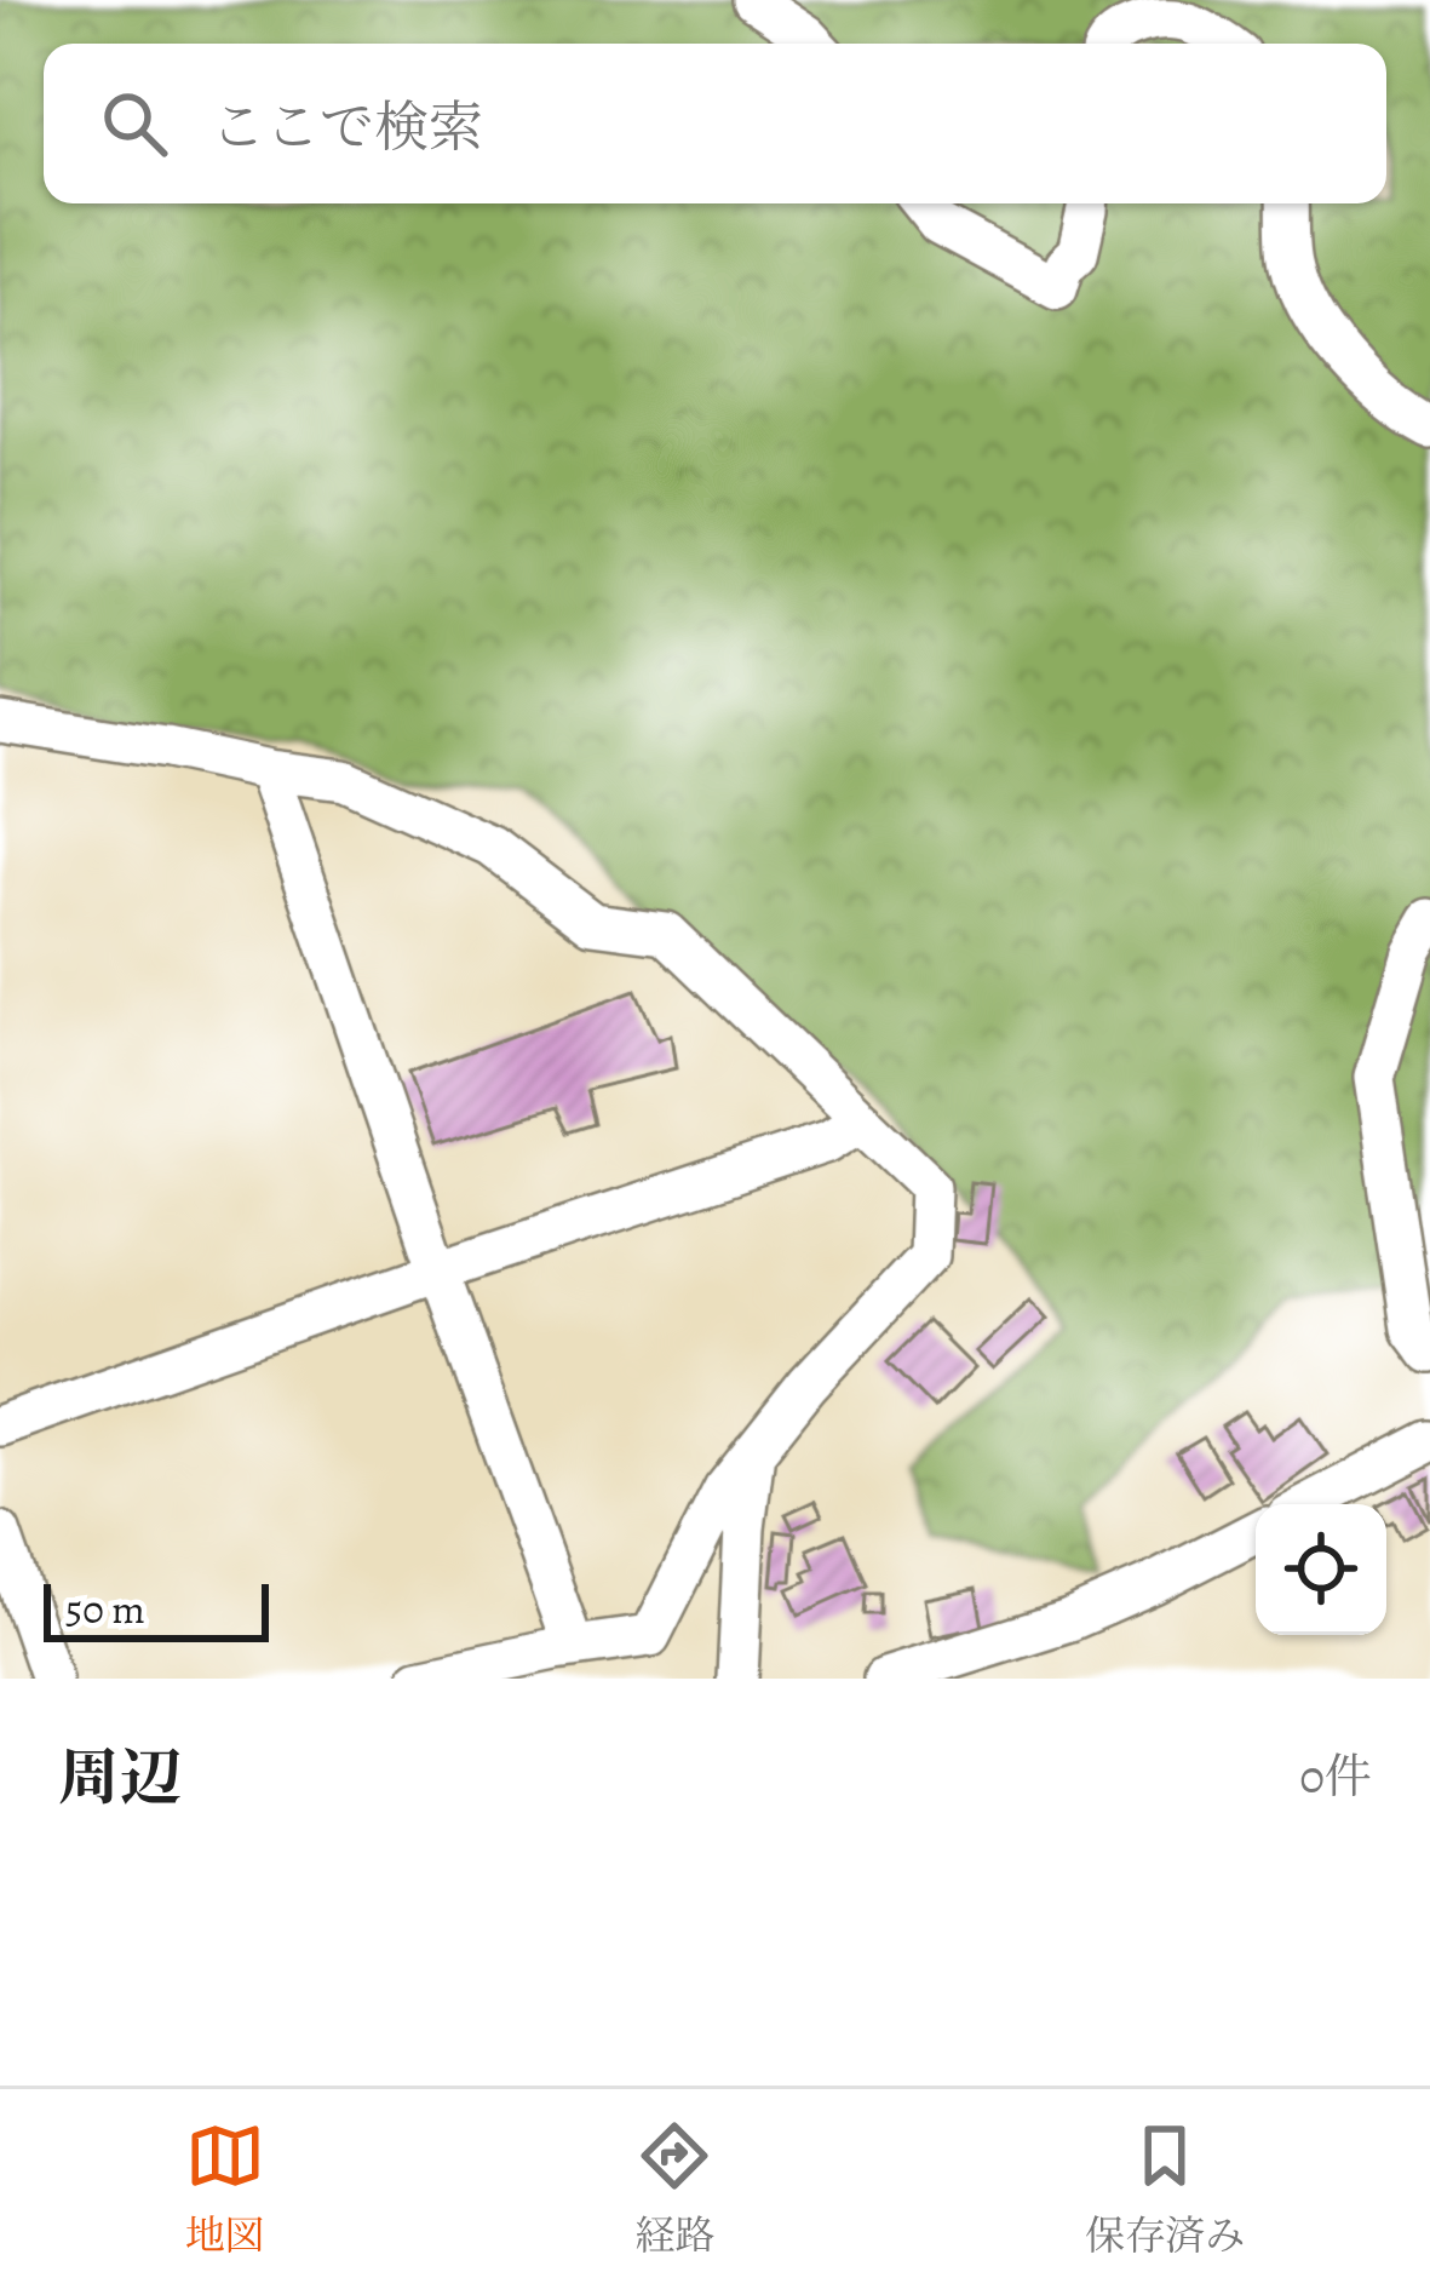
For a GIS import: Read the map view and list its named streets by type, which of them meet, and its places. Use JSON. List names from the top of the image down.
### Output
{
  "scale_bar": "50 m",
  "page": {
    "search": "ここで検索",
    "scale": "50 m",
    "heading": ["周辺", "0件"],
    "nav": ["地図", "経路", "保存済み"]
  }
}
